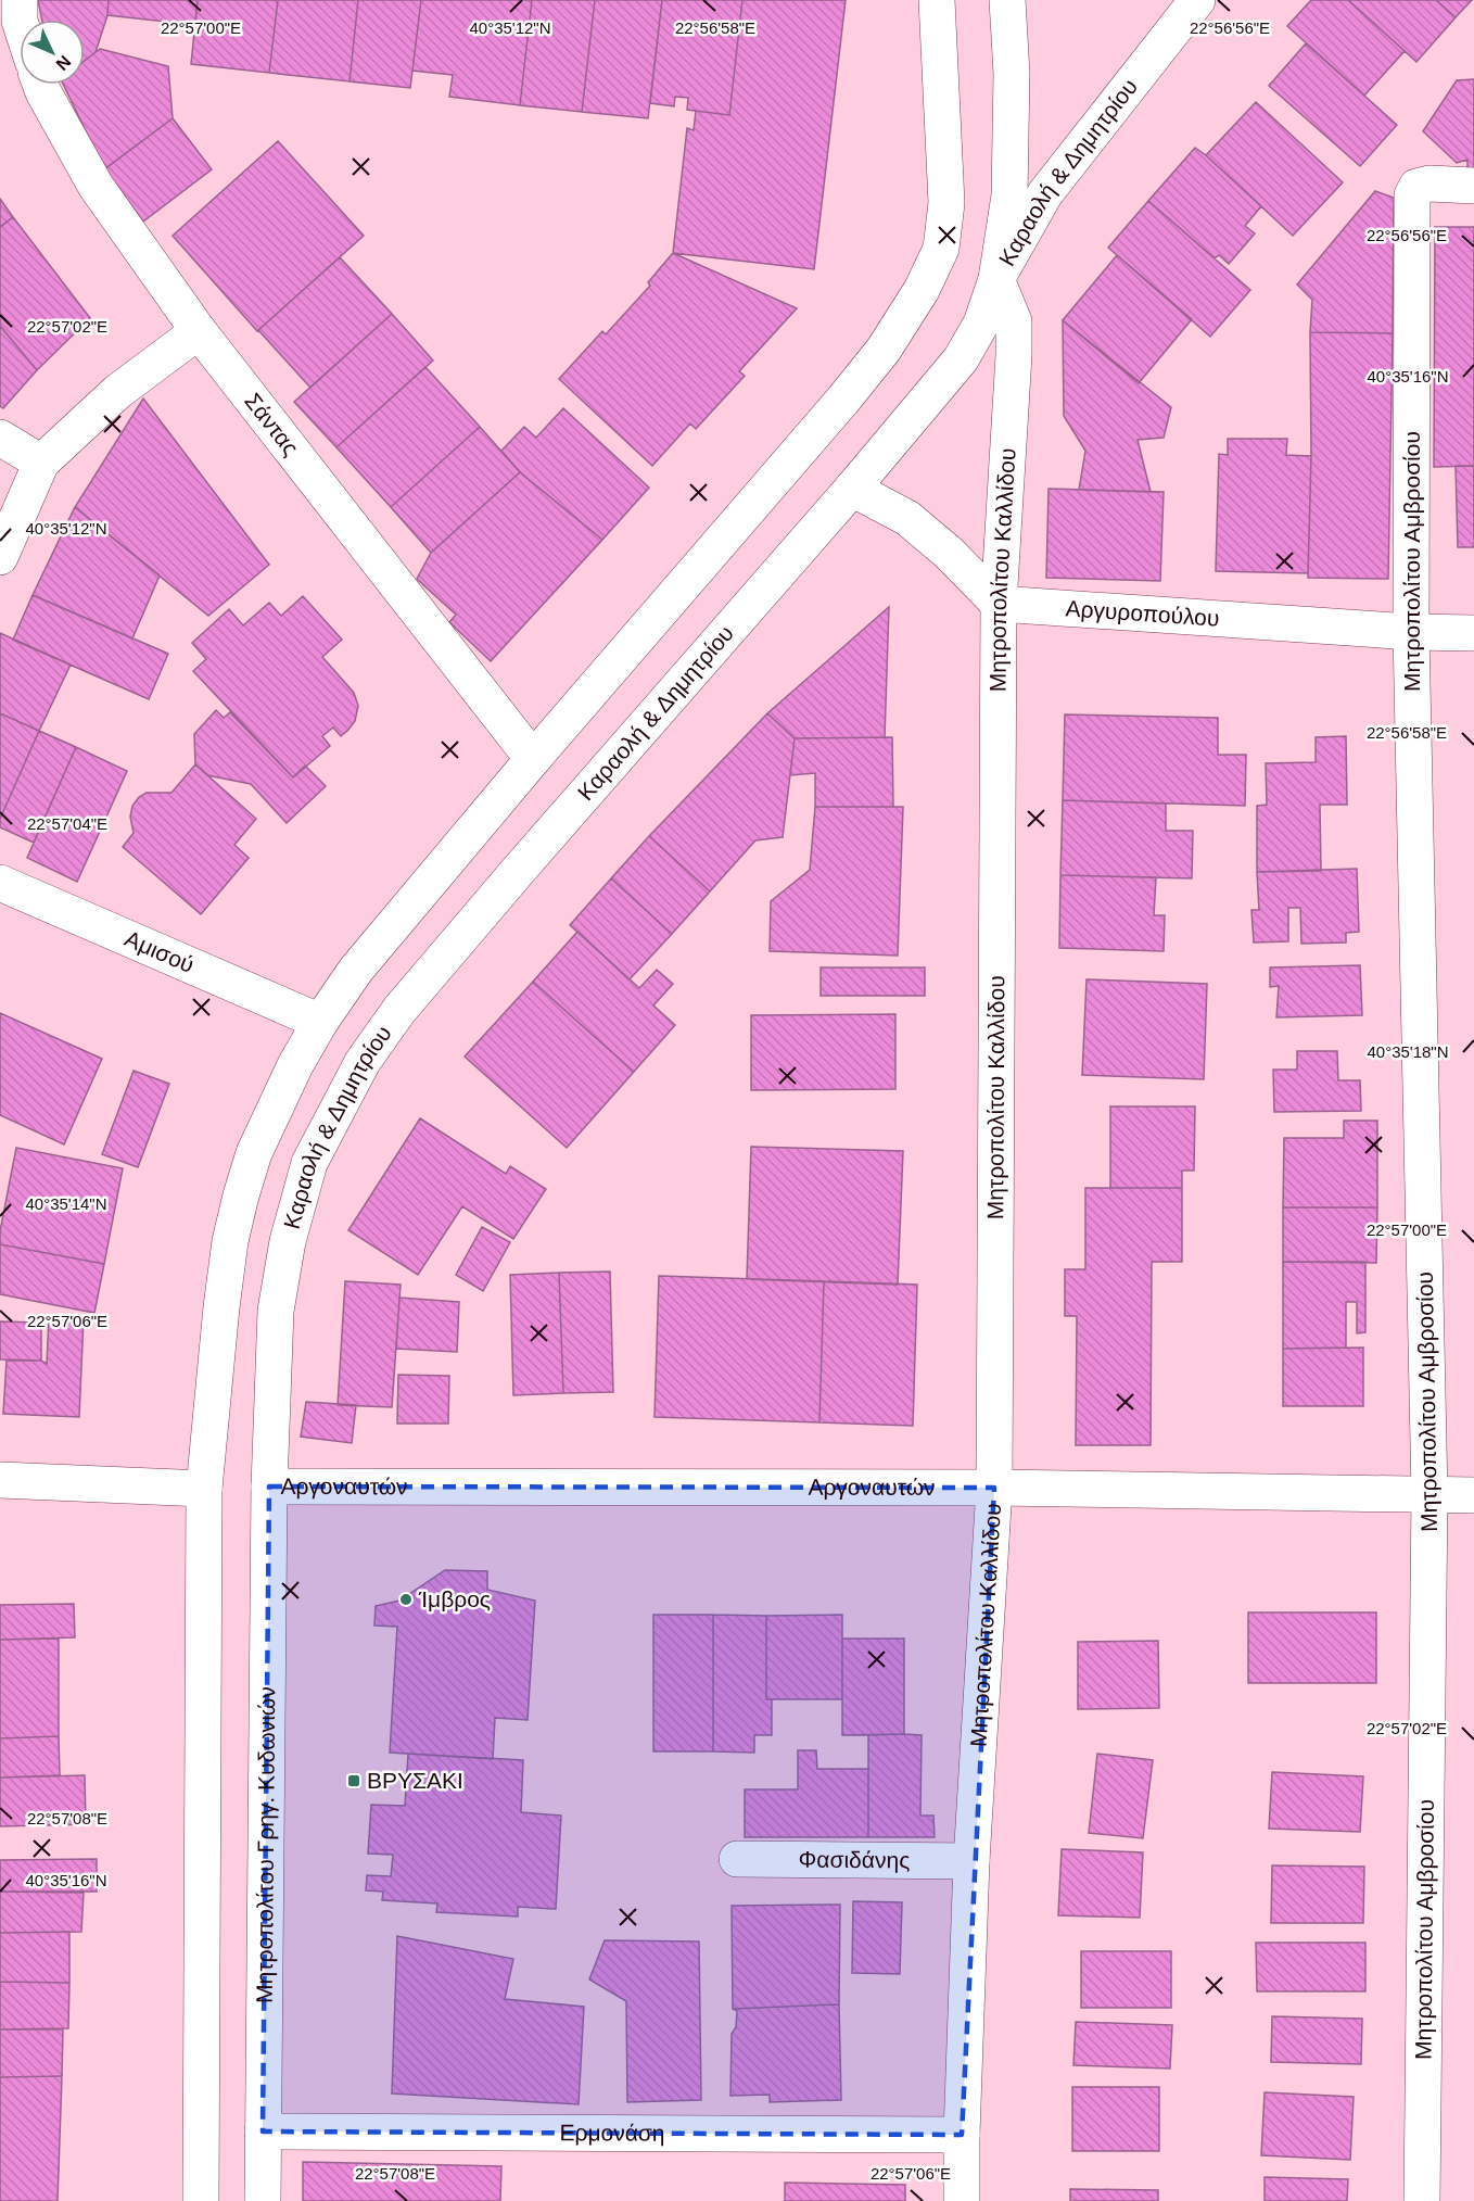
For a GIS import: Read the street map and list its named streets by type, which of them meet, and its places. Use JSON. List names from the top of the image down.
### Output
{
  "streets": {
    "street": [
      "Καραολή & Δημητρίου",
      "Σάντας",
      "Μητροπολίτου Αμβροσίου",
      "Μητροπολίτου Καλλίδου",
      "Αργυροπούλου",
      "Αμισού",
      "Αργοναυτών",
      "Μητροπολίτου Γρηγ. Κυδωνιών",
      "Φασιδάνης",
      "Ερμονάση"
    ]
  },
  "crossings": [
    ["Καραολή & Δημητρίου", "Μητροπολίτου Καλλίδου"],
    ["Καραολή & Δημητρίου", "Αργοναυτών"],
    ["Καραολή & Δημητρίου", "Μητροπολίτου Γρηγ. Κυδωνιών"],
    ["Μητροπολίτου Αμβροσίου", "Αργυροπούλου"],
    ["Μητροπολίτου Αμβροσίου", "Αργοναυτών"],
    ["Μητροπολίτου Καλλίδου", "Αργυροπούλου"],
    ["Μητροπολίτου Καλλίδου", "Αργοναυτών"],
    ["Μητροπολίτου Καλλίδου", "Φασιδάνης"],
    ["Μητροπολίτου Καλλίδου", "Ερμονάση"],
    ["Αργοναυτών", "Μητροπολίτου Γρηγ. Κυδωνιών"],
    ["Μητροπολίτου Γρηγ. Κυδωνιών", "Ερμονάση"]
  ],
  "places": {
    "other": ["Ίμβρος"],
    "transit": ["ΒΡΥΣΑΚΙ"]
  },
  "north": "bottom right",
  "coordinates": [
    "22°57'00\"E",
    "22°56'58\"E",
    "22°56'56\"E",
    "40°35'12\"N",
    "22°57'02\"E",
    "40°35'16\"N",
    "22°57'04\"E",
    "40°35'18\"N",
    "40°35'14\"N",
    "22°57'06\"E",
    "22°57'08\"E"
  ]
}
